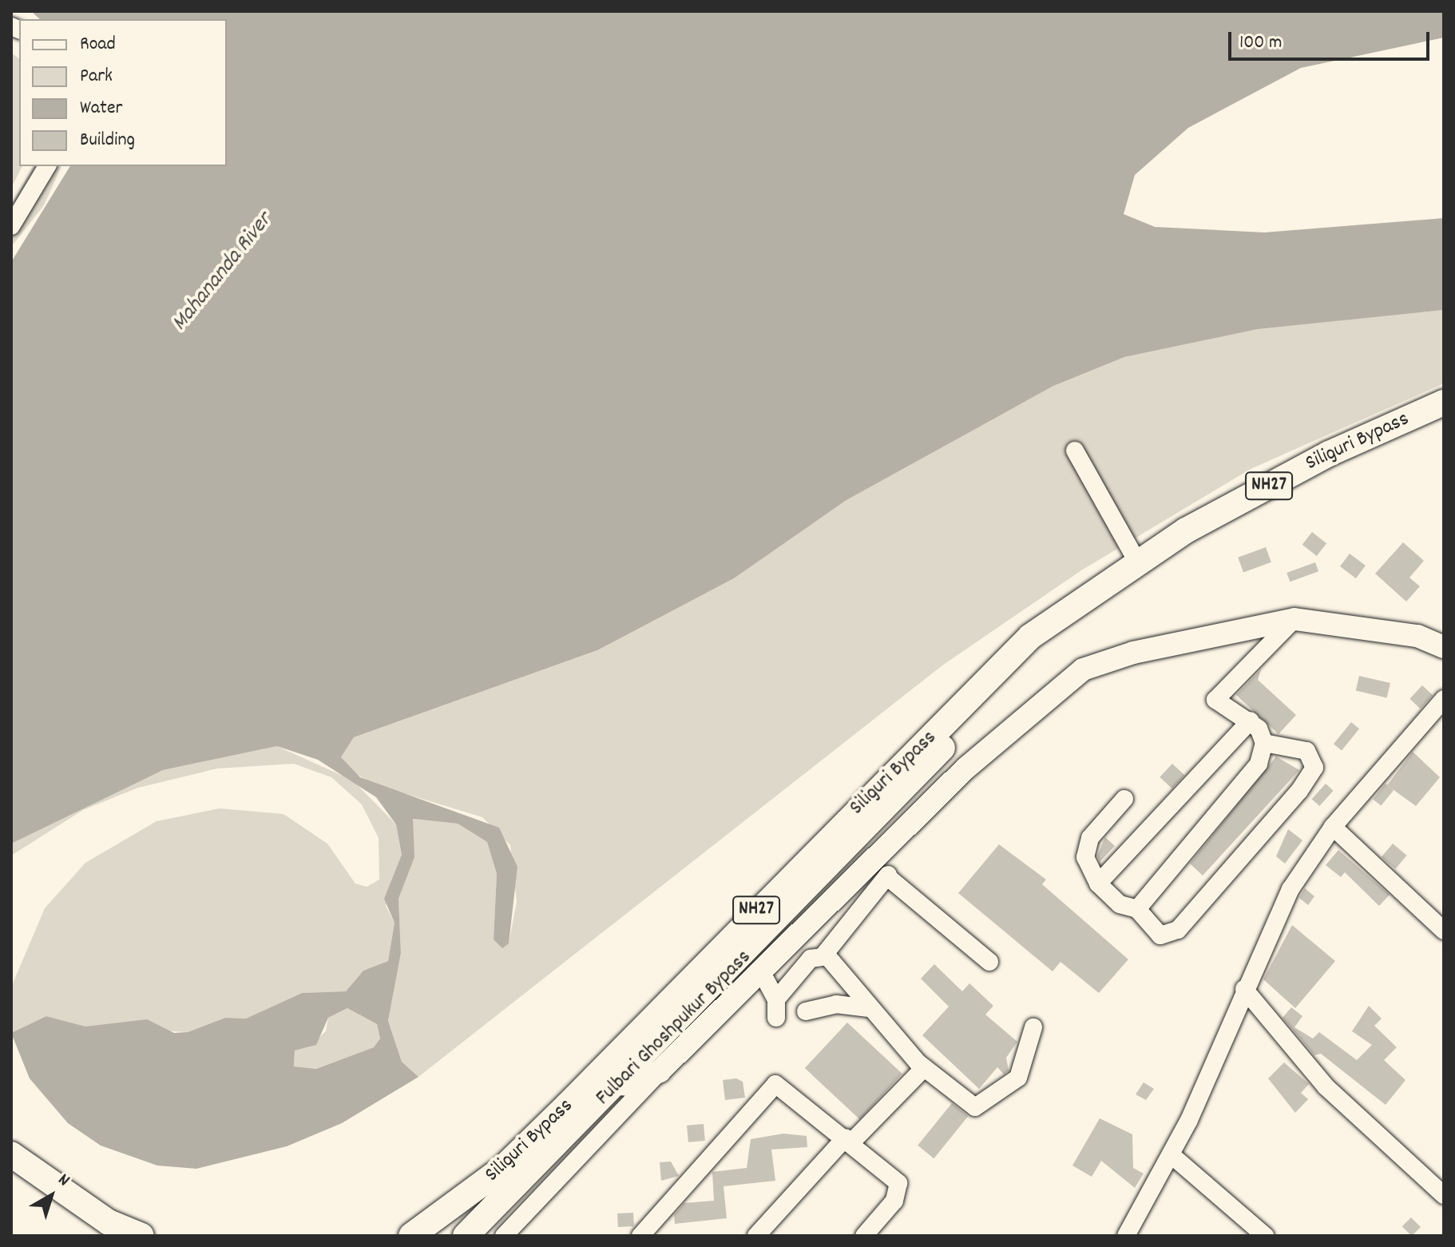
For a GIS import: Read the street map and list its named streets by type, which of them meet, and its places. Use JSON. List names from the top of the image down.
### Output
{
  "streets": {
    "highway": ["Siliguri Bypass", "NH27", "Fulbari Ghoshpukur Bypass"]
  },
  "crossings": [
    ["Siliguri Bypass", "Fulbari Ghoshpukur Bypass"]
  ],
  "water": ["Mahananda River"],
  "legend": [
    "Road",
    "Park",
    "Water",
    "Building"
  ],
  "scale_bar": "100 m",
  "north": "top right"
}
